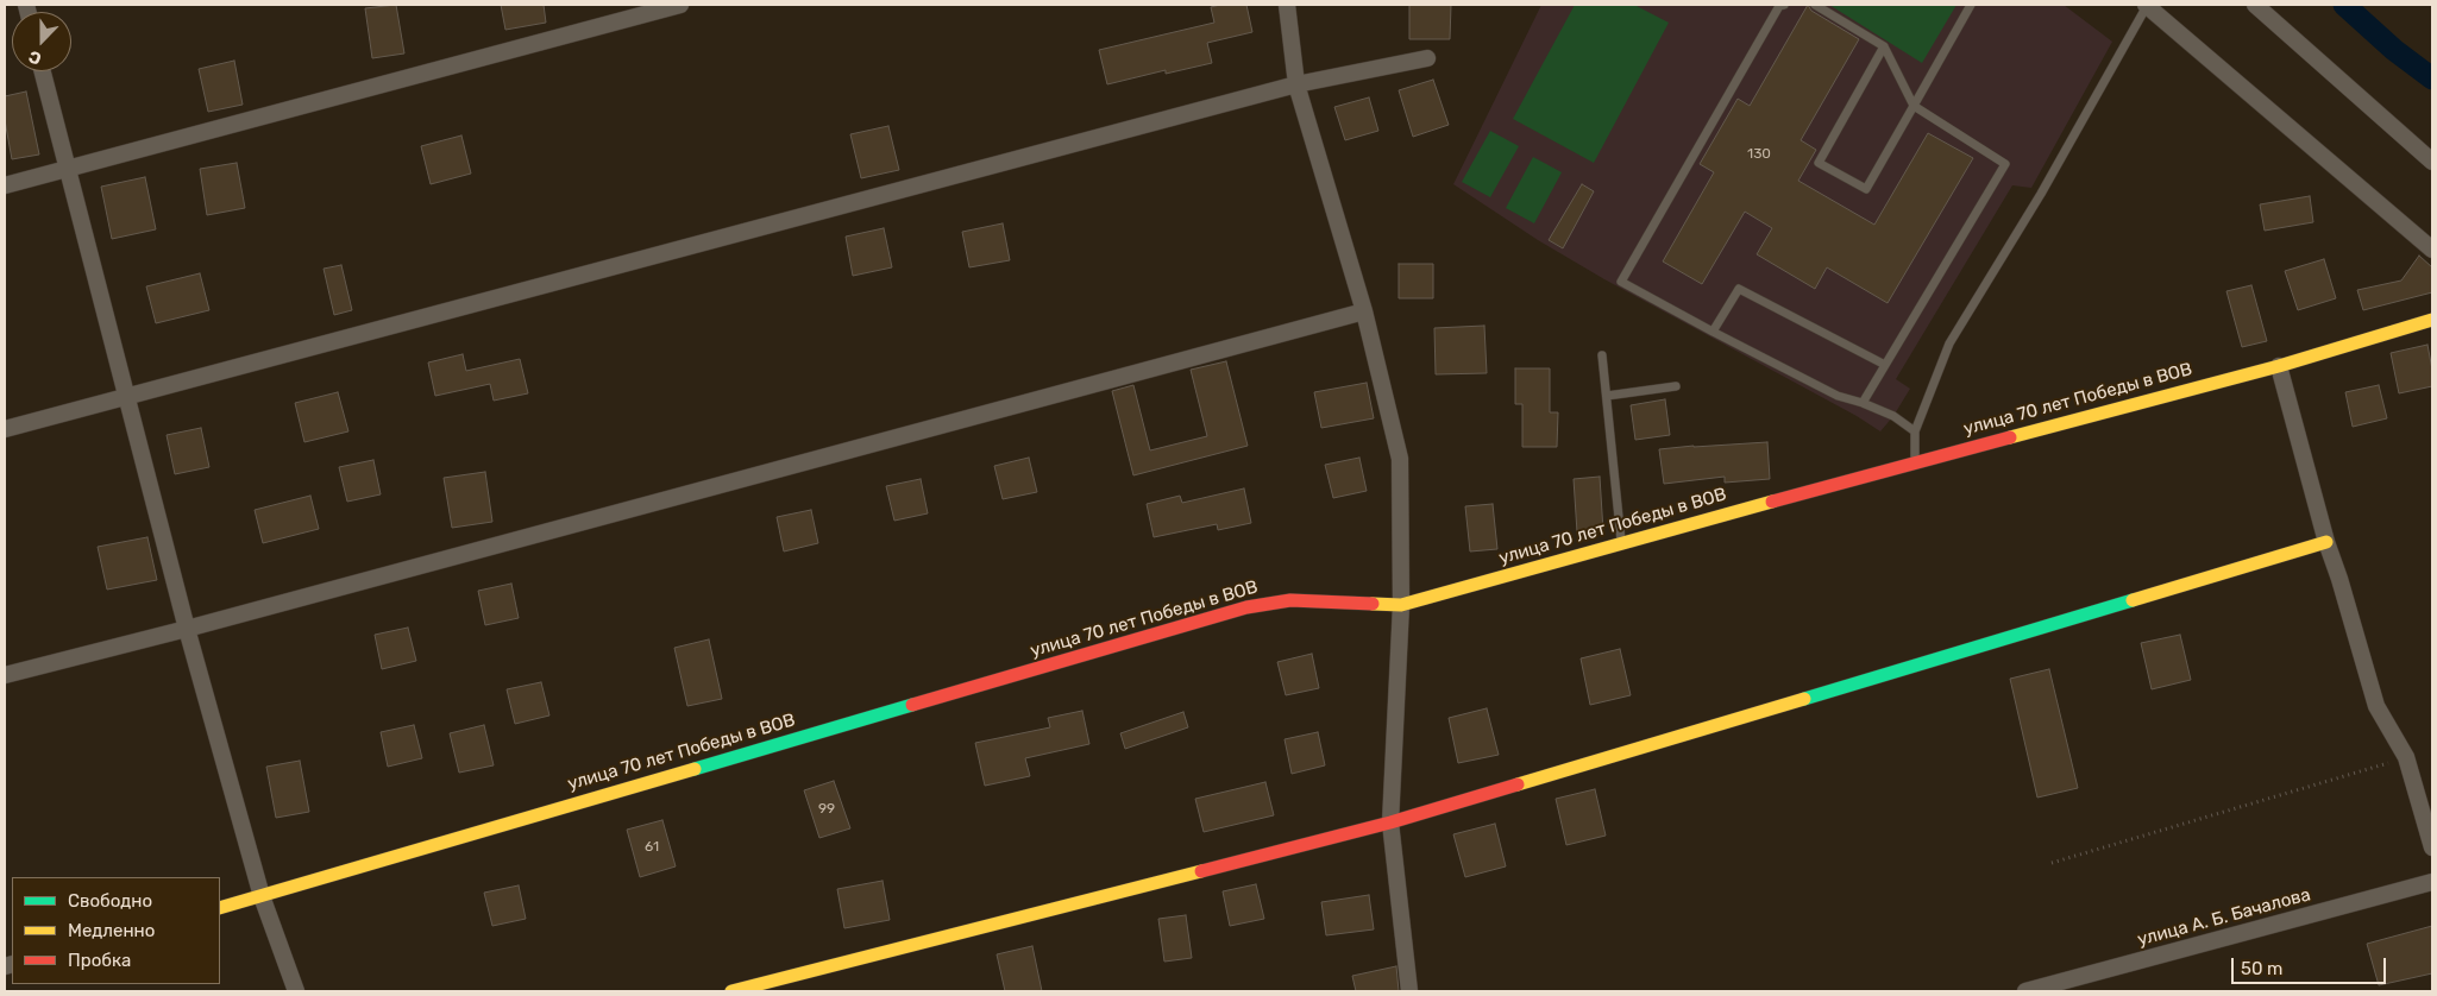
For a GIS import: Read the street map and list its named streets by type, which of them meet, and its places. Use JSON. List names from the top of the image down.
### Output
{
  "streets": {
    "street": ["улица 70 лет Победы в ВОВ", "улица А. Б. Бачалова"]
  },
  "house_numbers": ["130", "99", "61"],
  "legend": ["Свободно", "Медленно", "Пробка"],
  "scale_bar": "50 m",
  "north": "bottom"
}
